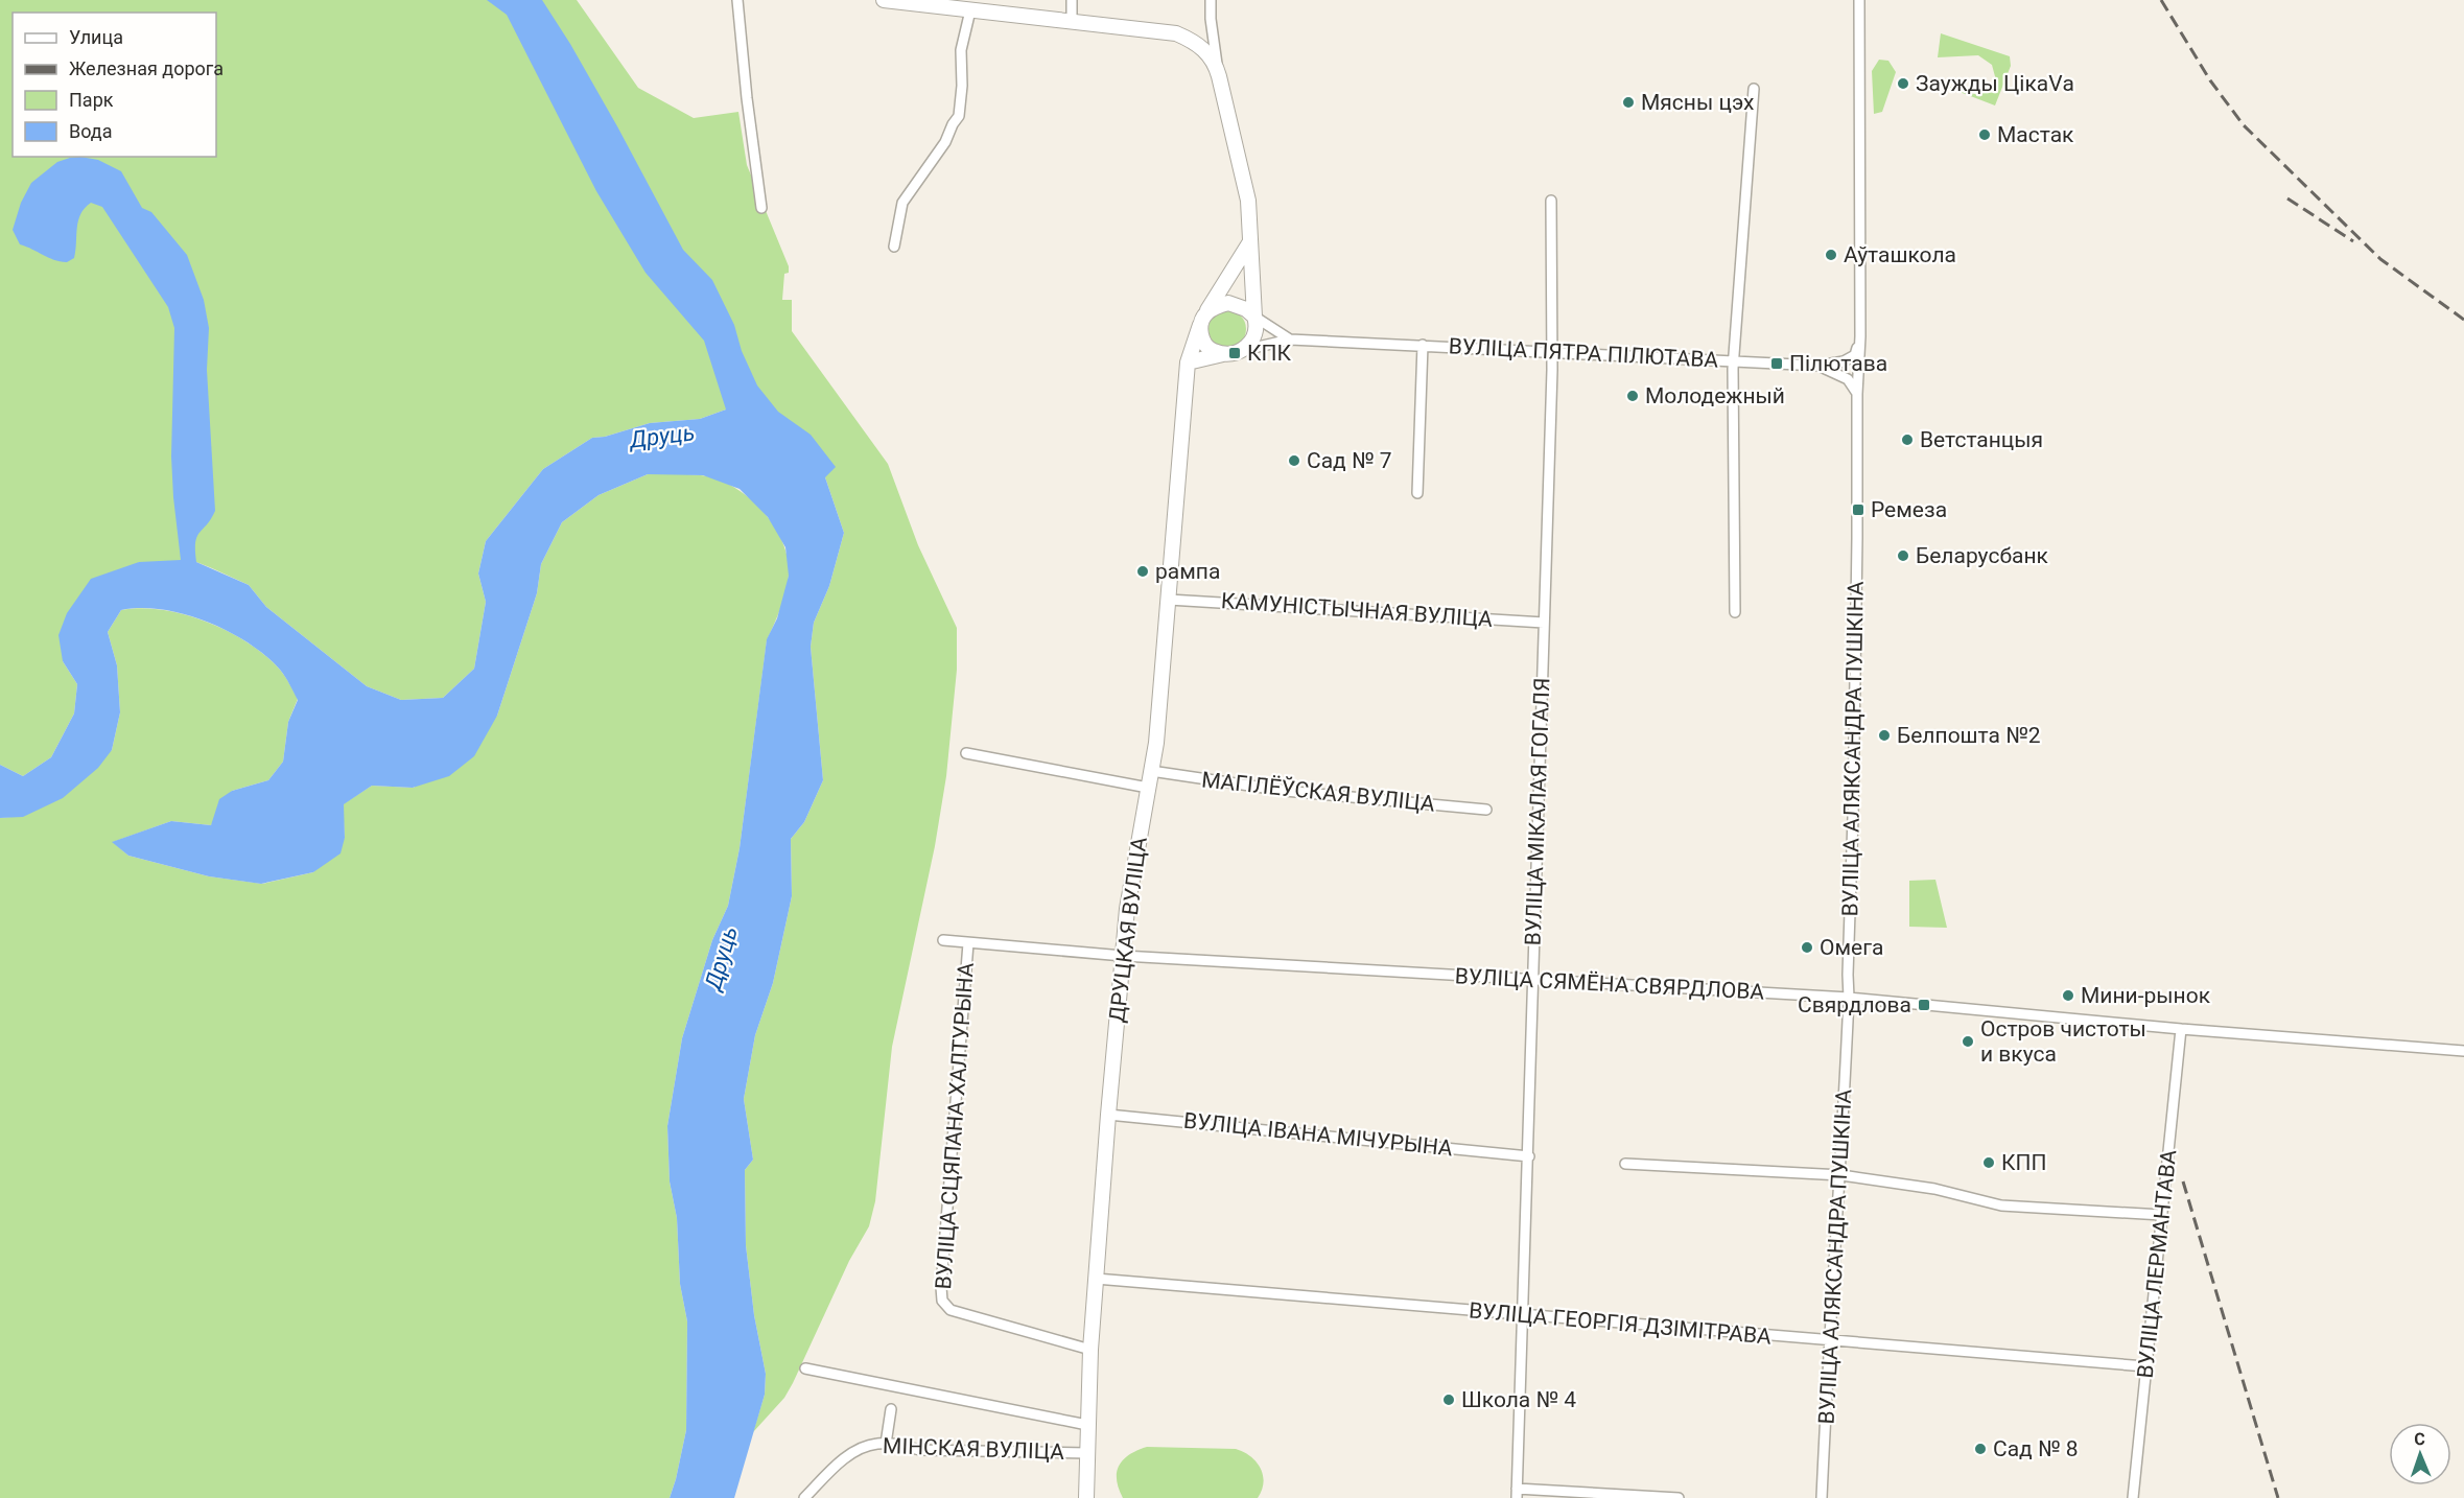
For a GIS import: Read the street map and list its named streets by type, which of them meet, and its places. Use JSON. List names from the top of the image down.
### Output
{
  "streets": {
    "main road": ["ДРУЦКАЯ ВУЛІЦА"],
    "street": [
      "ВУЛІЦА ПЯТРА ПІЛЮТАВА",
      "КАМУНІСТЫЧНАЯ ВУЛІЦА",
      "ВУЛІЦА АЛЯКСАНДРА ПУШКІНА",
      "МАГІЛЁЎСКАЯ ВУЛІЦА",
      "ВУЛІЦА МІКАЛАЯ ГОГАЛЯ",
      "ВУЛІЦА СЯМЁНА СВЯРДЛОВА",
      "ВУЛІЦА СЦЯПАНА ХАЛТУРЫНА",
      "ВУЛІЦА ІВАНА МІЧУРЫНА",
      "ВУЛІЦА ЛЕРМАНТАВА",
      "ВУЛІЦА ГЕОРГІЯ ДЗІМІТРАВА",
      "МІНСКАЯ ВУЛІЦА"
    ]
  },
  "crossings": [
    ["ВУЛІЦА ПЯТРА ПІЛЮТАВА", "ВУЛІЦА АЛЯКСАНДРА ПУШКІНА"],
    ["ВУЛІЦА ПЯТРА ПІЛЮТАВА", "ВУЛІЦА МІКАЛАЯ ГОГАЛЯ"],
    ["ВУЛІЦА ПЯТРА ПІЛЮТАВА", "ДРУЦКАЯ ВУЛІЦА"],
    ["КАМУНІСТЫЧНАЯ ВУЛІЦА", "ВУЛІЦА МІКАЛАЯ ГОГАЛЯ"],
    ["КАМУНІСТЫЧНАЯ ВУЛІЦА", "ДРУЦКАЯ ВУЛІЦА"],
    ["ВУЛІЦА АЛЯКСАНДРА ПУШКІНА", "ВУЛІЦА СЯМЁНА СВЯРДЛОВА"],
    ["ВУЛІЦА АЛЯКСАНДРА ПУШКІНА", "ВУЛІЦА ГЕОРГІЯ ДЗІМІТРАВА"],
    ["МАГІЛЁЎСКАЯ ВУЛІЦА", "ДРУЦКАЯ ВУЛІЦА"],
    ["ВУЛІЦА МІКАЛАЯ ГОГАЛЯ", "ВУЛІЦА СЯМЁНА СВЯРДЛОВА"],
    ["ВУЛІЦА МІКАЛАЯ ГОГАЛЯ", "ВУЛІЦА ІВАНА МІЧУРЫНА"],
    ["ВУЛІЦА МІКАЛАЯ ГОГАЛЯ", "ВУЛІЦА ГЕОРГІЯ ДЗІМІТРАВА"],
    ["ДРУЦКАЯ ВУЛІЦА", "ВУЛІЦА СЯМЁНА СВЯРДЛОВА"],
    ["ДРУЦКАЯ ВУЛІЦА", "ВУЛІЦА СЦЯПАНА ХАЛТУРЫНА"],
    ["ДРУЦКАЯ ВУЛІЦА", "ВУЛІЦА ІВАНА МІЧУРЫНА"],
    ["ДРУЦКАЯ ВУЛІЦА", "ВУЛІЦА ГЕОРГІЯ ДЗІМІТРАВА"],
    ["ДРУЦКАЯ ВУЛІЦА", "МІНСКАЯ ВУЛІЦА"],
    ["ВУЛІЦА СЯМЁНА СВЯРДЛОВА", "ВУЛІЦА СЦЯПАНА ХАЛТУРЫНА"],
    ["ВУЛІЦА СЯМЁНА СВЯРДЛОВА", "ВУЛІЦА ЛЕРМАНТАВА"],
    ["ВУЛІЦА ЛЕРМАНТАВА", "ВУЛІЦА ГЕОРГІЯ ДЗІМІТРАВА"]
  ],
  "water": ["Друць"],
  "places": {
    "other": [
      "Заужды ЦікаVа",
      "Мясны цэх",
      "Мастак",
      "Аўташкола",
      "Молодежный",
      "Ветстанцыя",
      "Сад № 7",
      "Беларусбанк",
      "рампа",
      "Белпошта №2",
      "Омега",
      "Мини-рынок",
      "Остров чистоты и вкуса",
      "КПП",
      "Школа № 4",
      "Сад № 8"
    ],
    "transit": [
      "КПК",
      "Пілютава",
      "Ремеза",
      "Свярдлова"
    ]
  },
  "legend": [
    "Улица",
    "Железная дорога",
    "Парк",
    "Вода"
  ],
  "north": "top"
}
